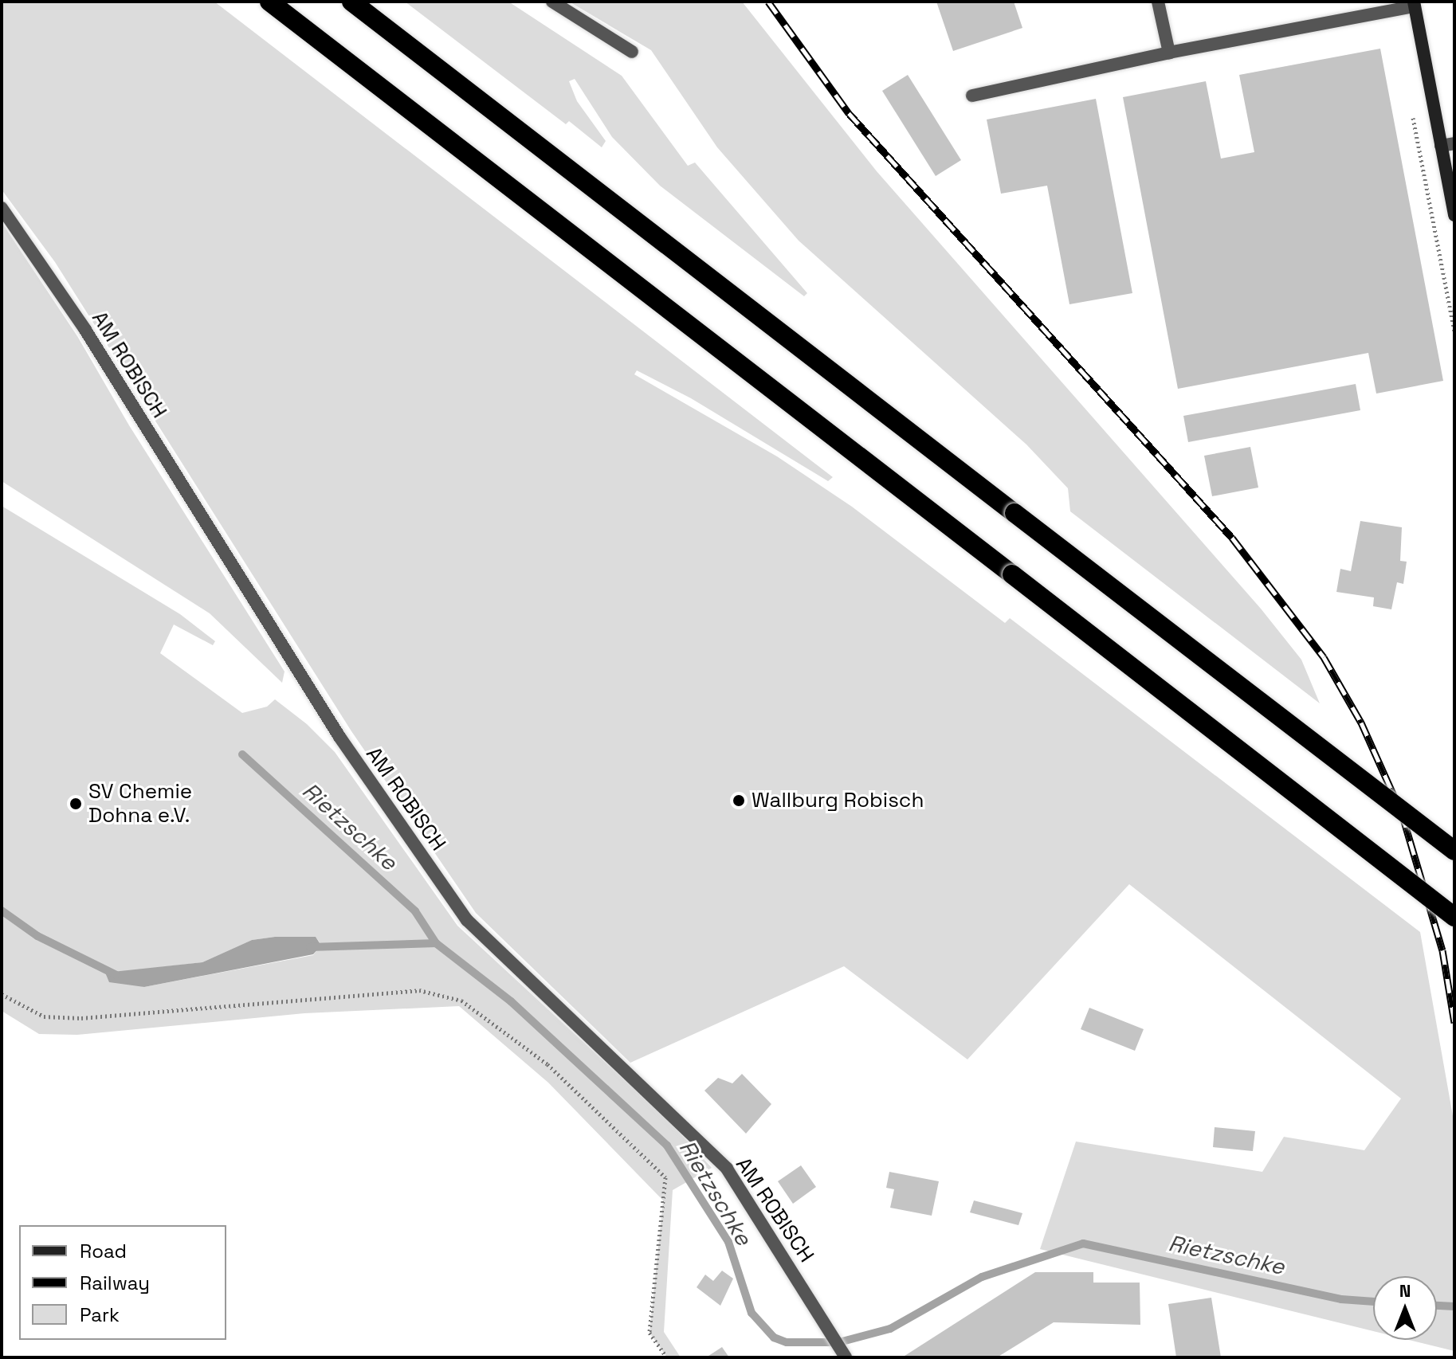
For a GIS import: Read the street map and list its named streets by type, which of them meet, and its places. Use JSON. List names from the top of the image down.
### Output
{
  "streets": {
    "street": ["AM ROBISCH"]
  },
  "water": ["Rietzschke"],
  "places": ["Wallburg Robisch", "SV Chemie Dohna e.V."],
  "legend": ["Road", "Railway", "Park"],
  "north": "top"
}
